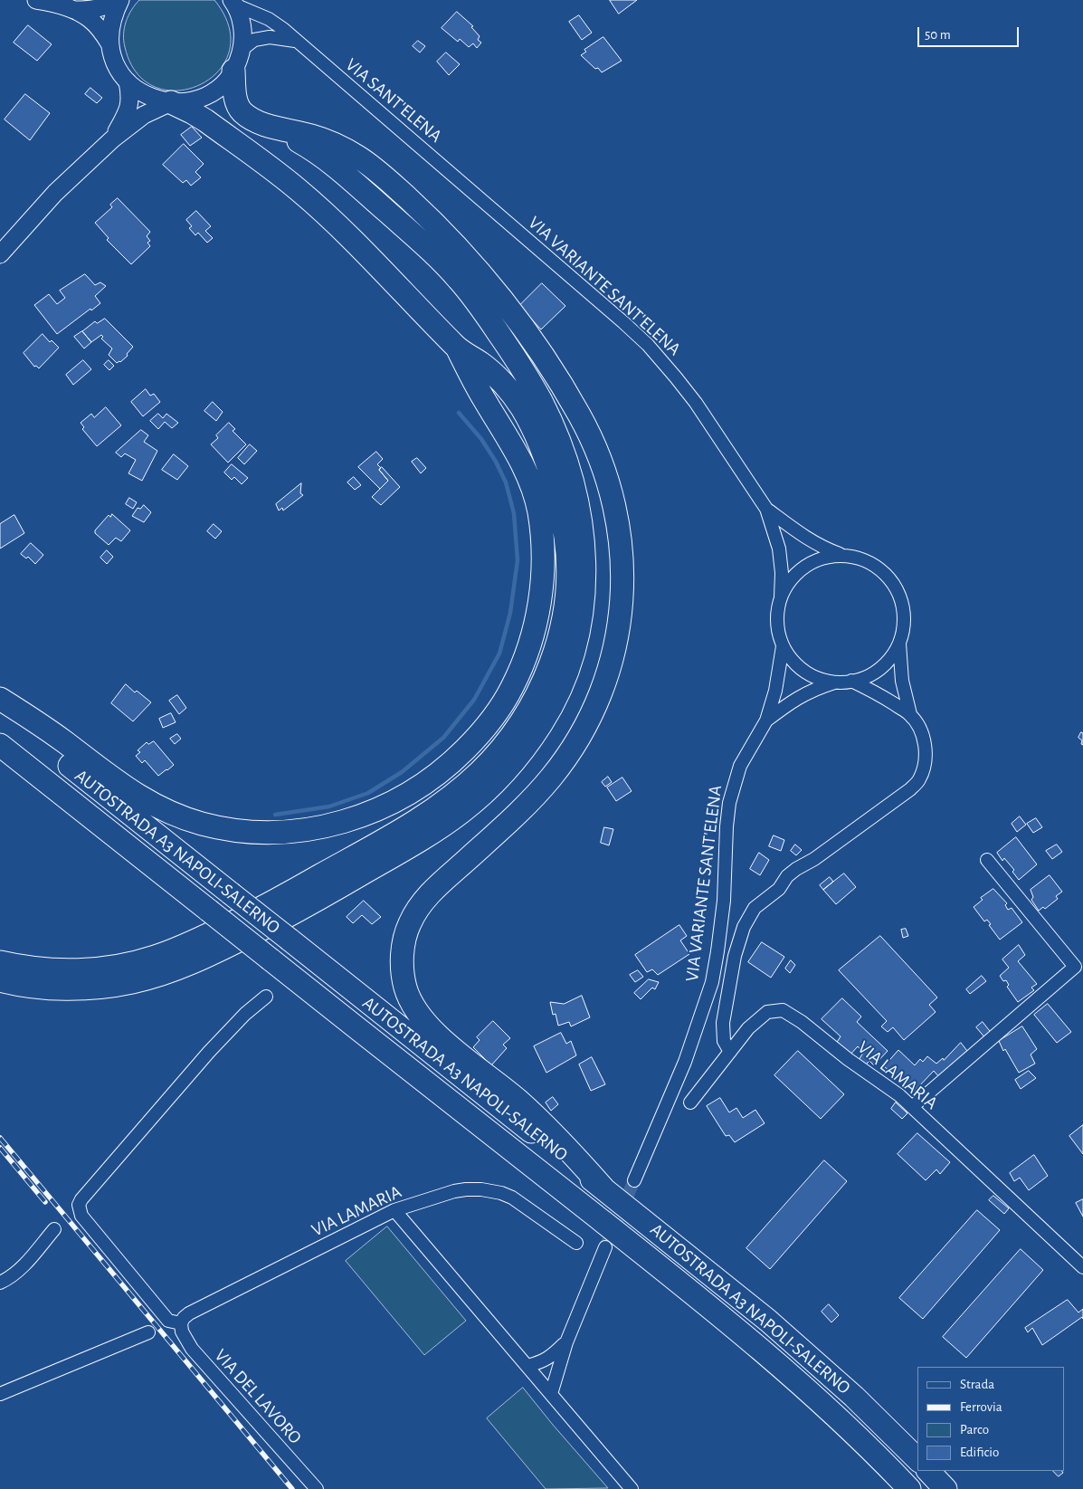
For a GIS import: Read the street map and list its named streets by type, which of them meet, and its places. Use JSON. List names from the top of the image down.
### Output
{
  "streets": {
    "highway": ["AUTOSTRADA A3 NAPOLI-SALERNO"],
    "street": [
      "VIA SANT'ELENA",
      "VIA VARIANTE SANT'ELENA",
      "VIA LAMARIA",
      "VIA DEL LAVORO"
    ]
  },
  "crossings": [
    ["VIA SANT'ELENA", "VIA VARIANTE SANT'ELENA"],
    ["VIA LAMARIA", "VIA DEL LAVORO"]
  ],
  "legend": [
    "Strada",
    "Ferrovia",
    "Parco",
    "Edificio"
  ],
  "scale_bar": "50 m"
}
